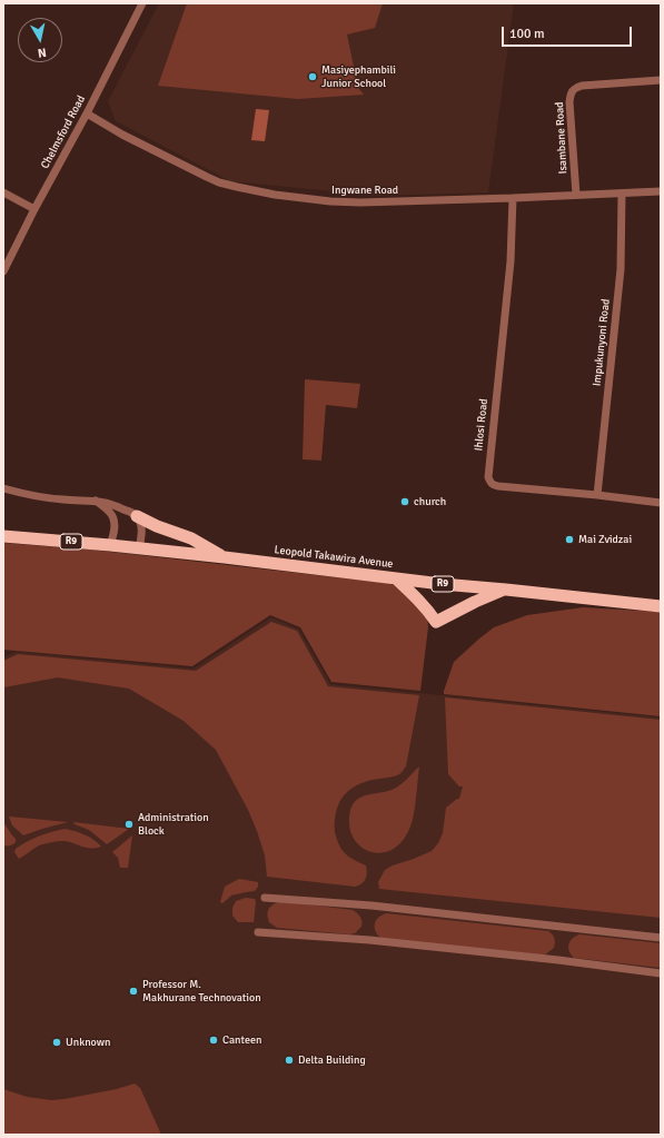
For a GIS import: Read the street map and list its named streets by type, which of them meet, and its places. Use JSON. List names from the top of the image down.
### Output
{
  "streets": {
    "highway": ["R9", "Leopold Takawira Avenue"],
    "street": [
      "Chelmsford Road",
      "Isambane Road",
      "Ingwane Road",
      "Impukunyoni Road",
      "Ihlosi Road"
    ]
  },
  "crossings": [
    ["Chelmsford Road", "Ingwane Road"],
    ["Isambane Road", "Ingwane Road"],
    ["Ingwane Road", "Impukunyoni Road"],
    ["Ingwane Road", "Ihlosi Road"],
    ["Impukunyoni Road", "Ihlosi Road"]
  ],
  "places": [
    "Masiyephambili Junior School",
    "church",
    "Mai Zvidzai",
    "Administration Block",
    "Professor M. Makhurane Technovation",
    "Canteen",
    "Unknown",
    "Delta Building"
  ],
  "scale_bar": "100 m",
  "north": "bottom"
}
